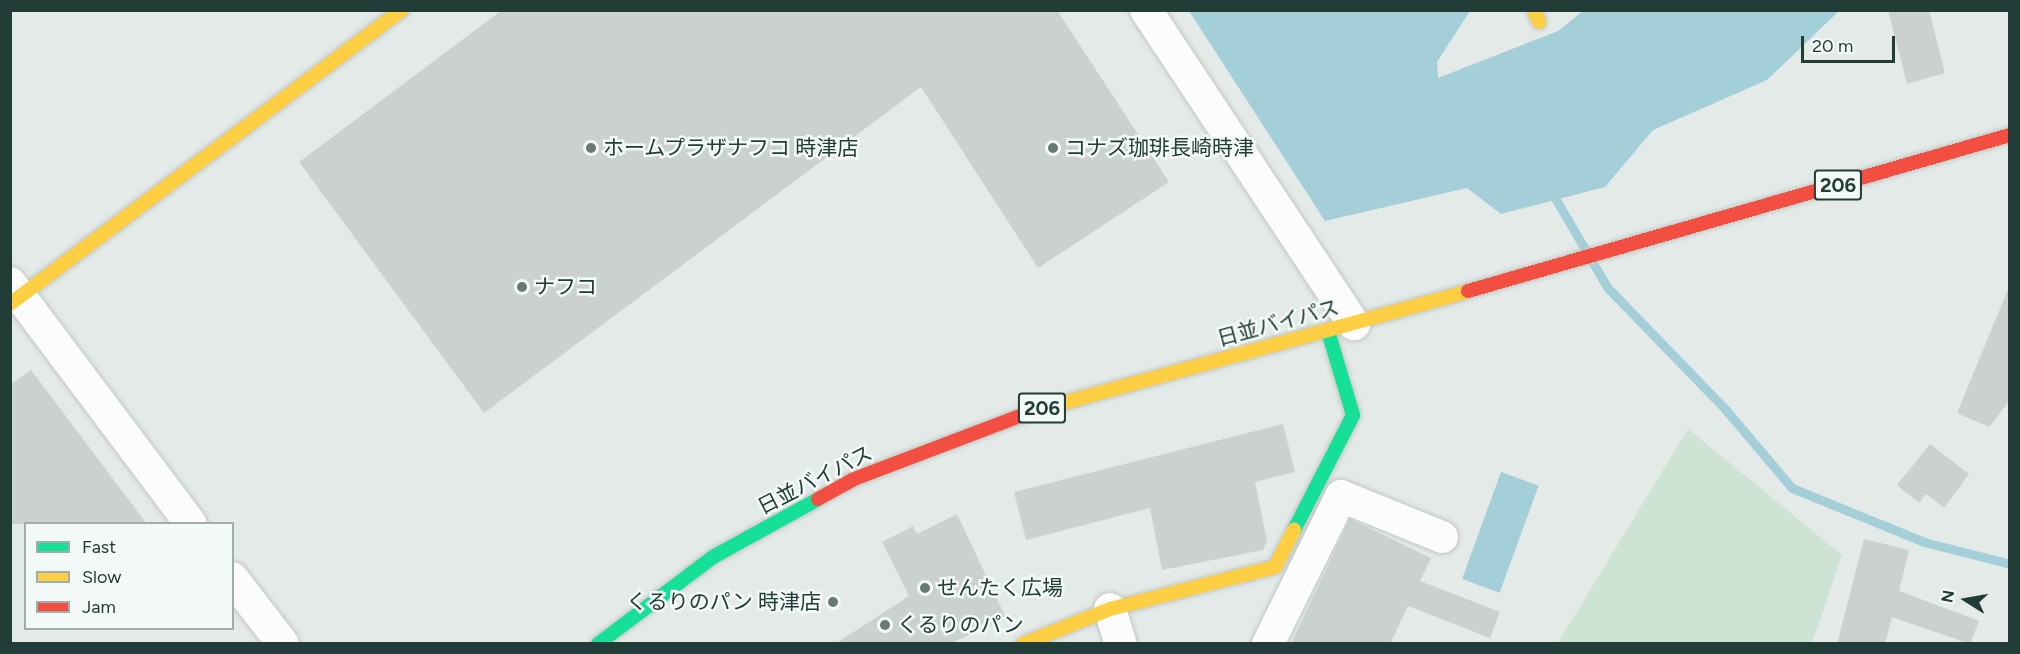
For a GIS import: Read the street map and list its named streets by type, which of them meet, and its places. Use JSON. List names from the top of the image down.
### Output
{
  "streets": {
    "main road": ["206", "日並バイパス"]
  },
  "places": [
    "ホームプラザナフコ 時津店",
    "コナズ珈琲長崎時津",
    "ナフコ",
    "せんたく広場",
    "くるりのパン 時津店",
    "くるりのパン"
  ],
  "legend": ["Fast", "Slow", "Jam"],
  "scale_bar": "20 m",
  "north": "left"
}
